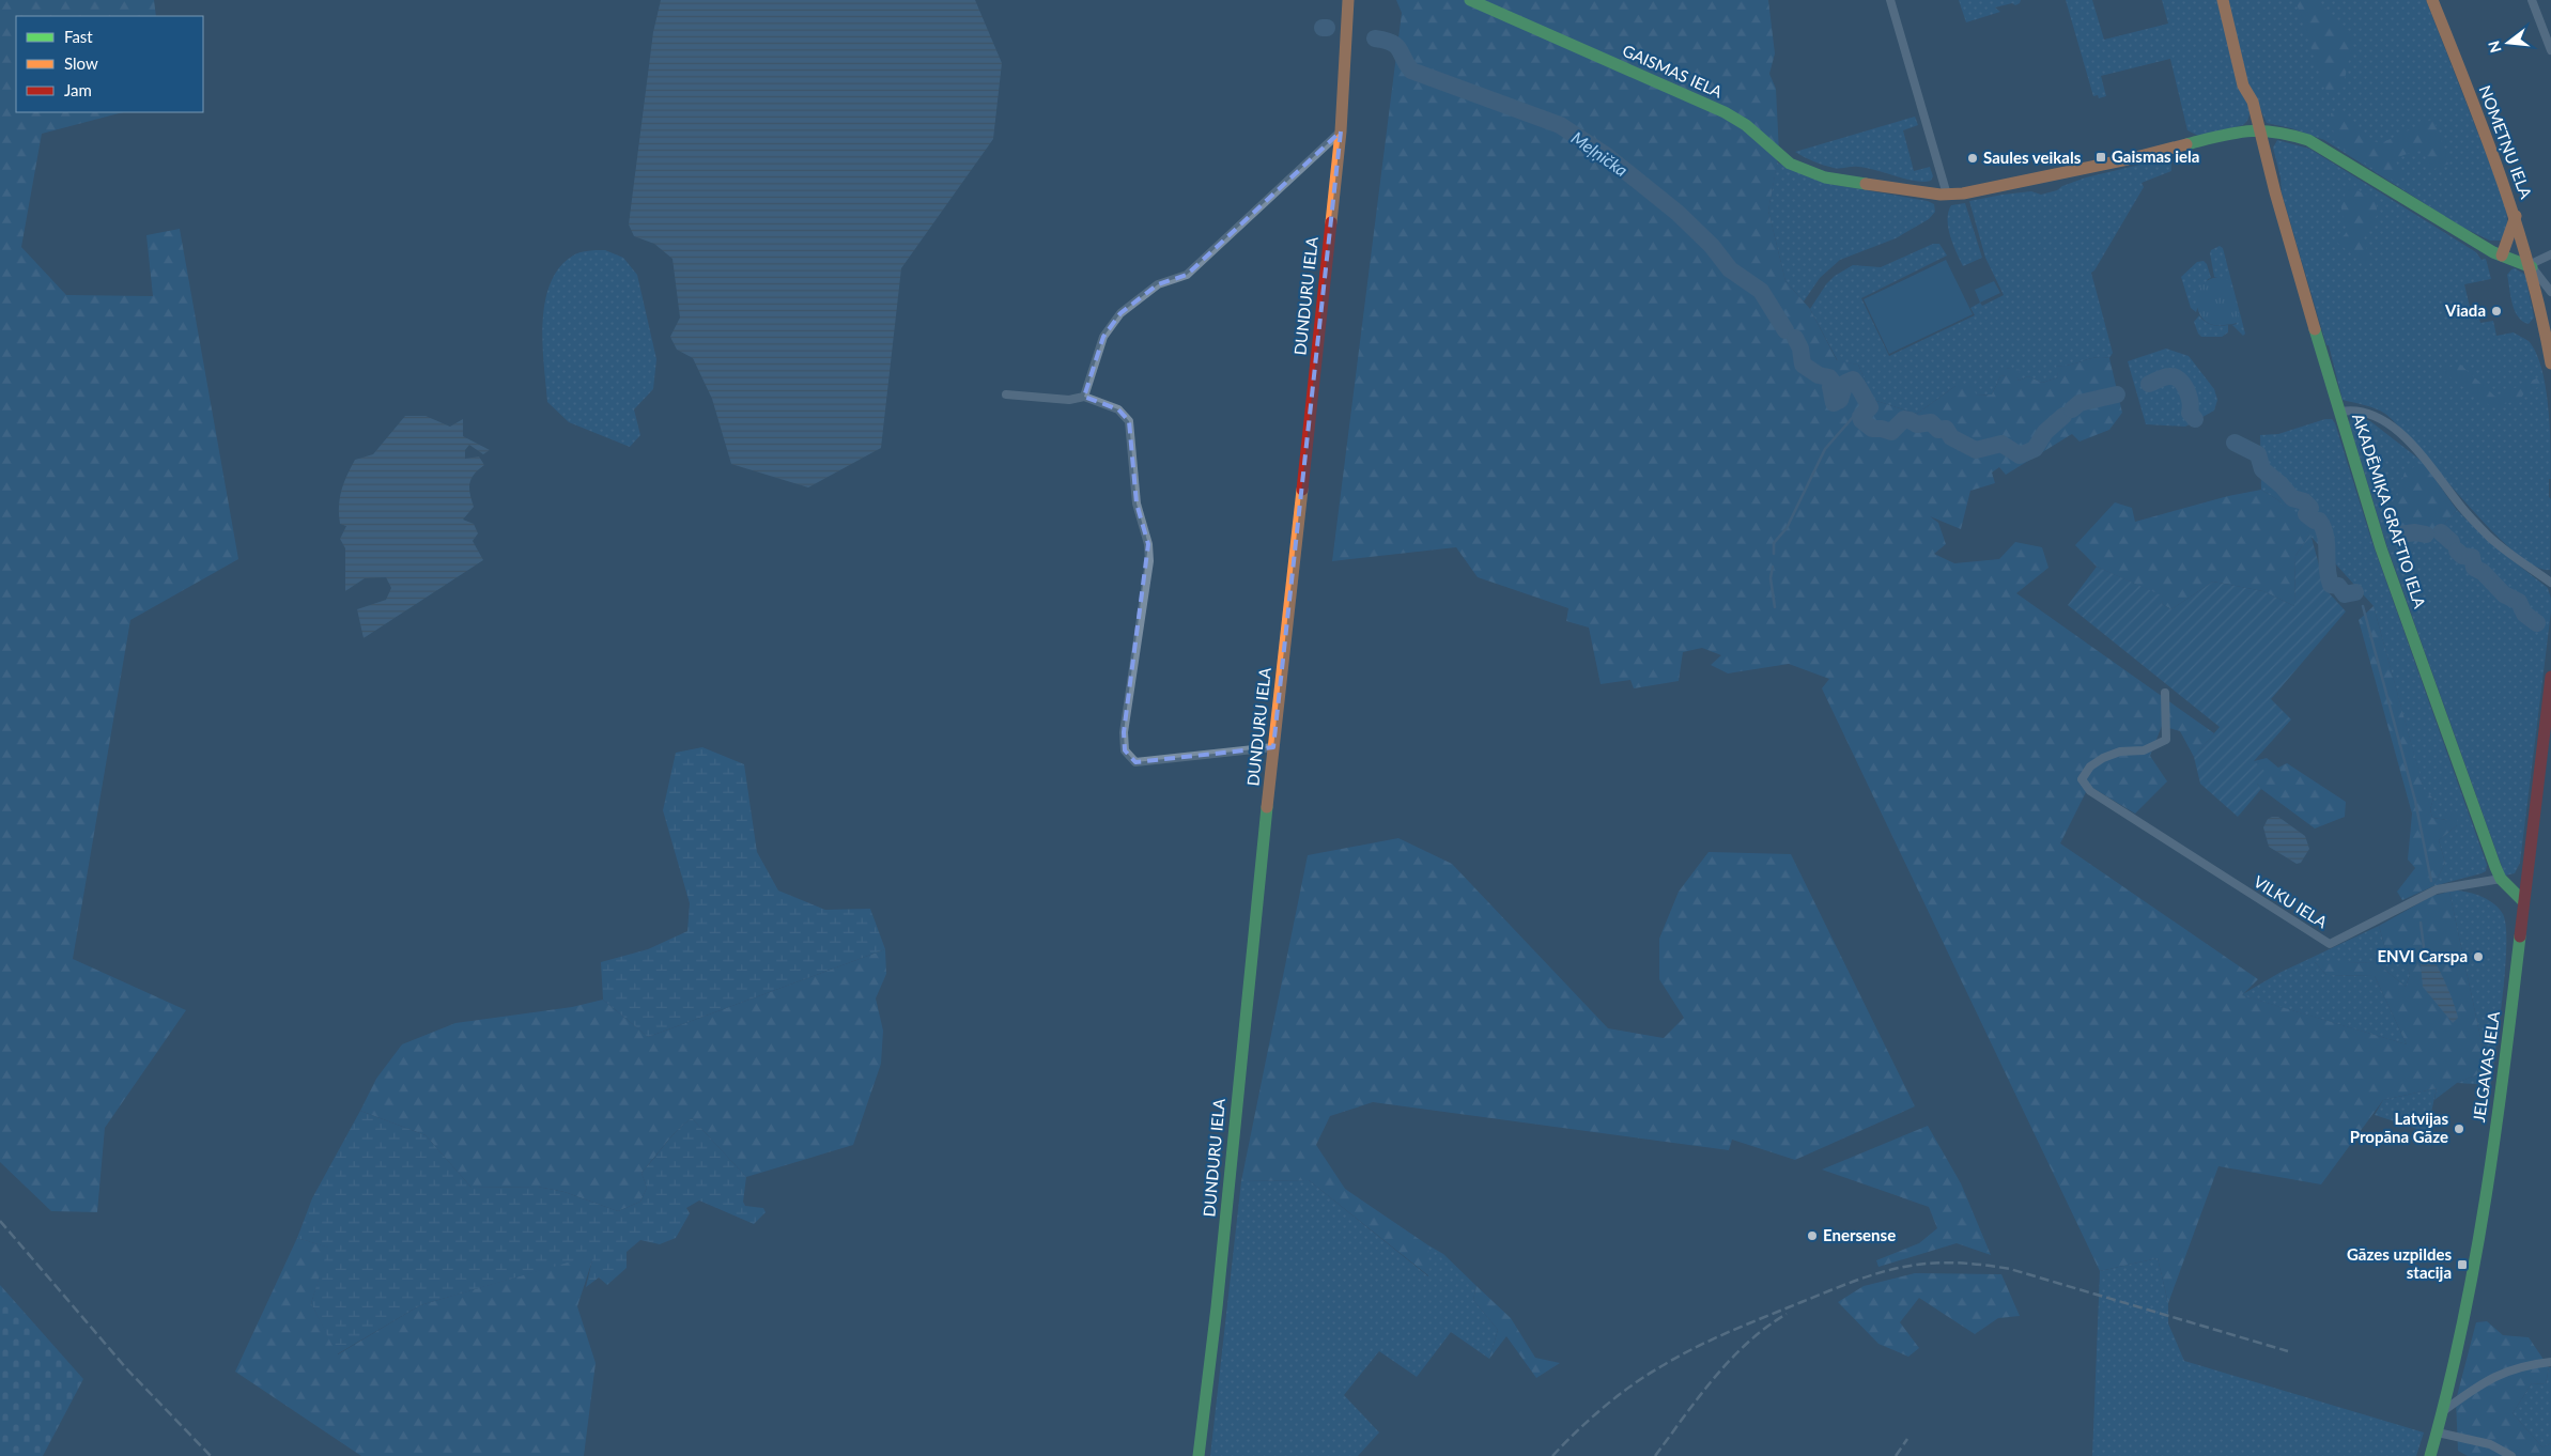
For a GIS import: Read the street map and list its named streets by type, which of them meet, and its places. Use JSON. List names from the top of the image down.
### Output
{
  "streets": {
    "street": [
      "GAISMAS IELA",
      "NOMETŅU IELA",
      "DUNDURU IELA",
      "AKADĒMIĶA GRAFTIO IELA",
      "VILKU IELA",
      "JELGAVAS IELA"
    ]
  },
  "crossings": [
    ["GAISMAS IELA", "NOMETŅU IELA"],
    ["GAISMAS IELA", "AKADĒMIĶA GRAFTIO IELA"],
    ["AKADĒMIĶA GRAFTIO IELA", "VILKU IELA"],
    ["AKADĒMIĶA GRAFTIO IELA", "JELGAVAS IELA"]
  ],
  "water": ["Meļņička"],
  "places": {
    "transit": ["Gaismas iela", "Gāzes uzpildes stacija"],
    "other": [
      "Saules veikals",
      "Viada",
      "ENVI Carspa",
      "Latvijas Propāna Gāze",
      "Enersense"
    ]
  },
  "legend": ["Fast", "Slow", "Jam"],
  "north": "left"
}
